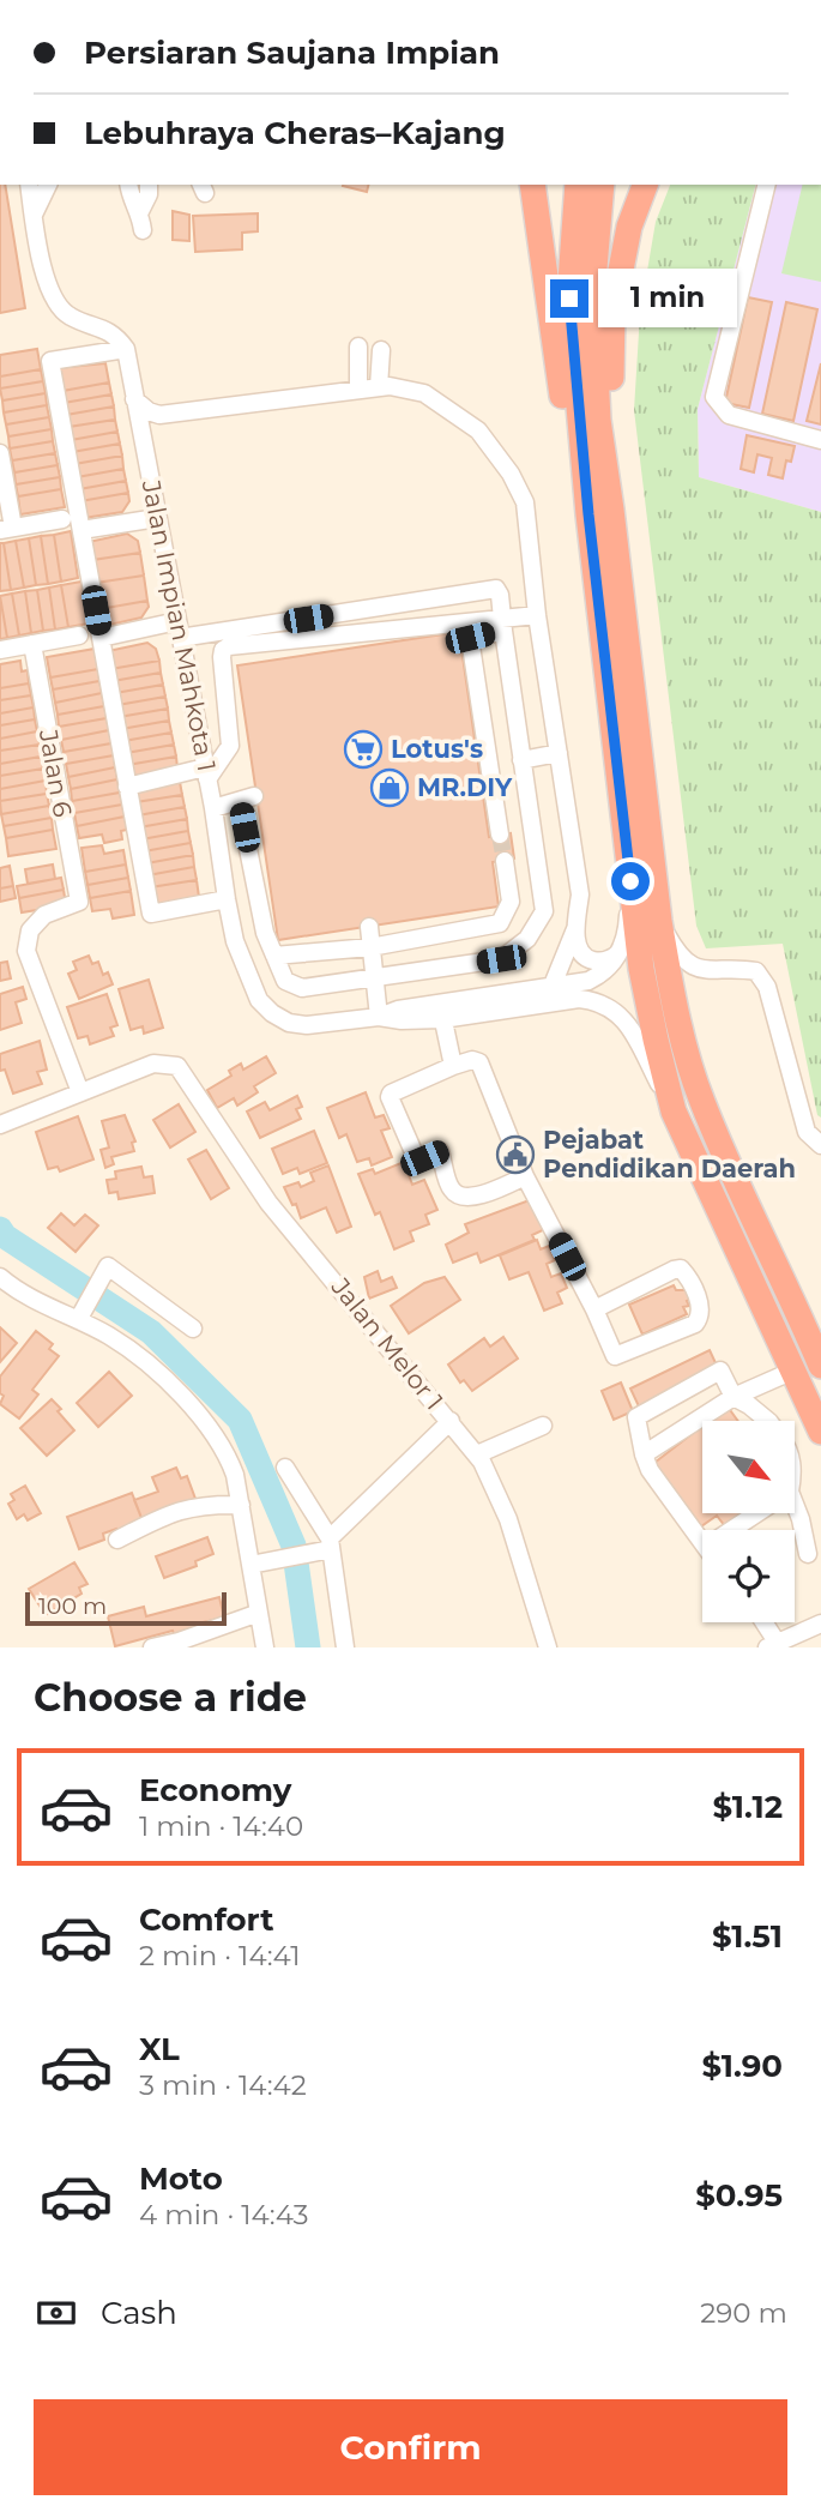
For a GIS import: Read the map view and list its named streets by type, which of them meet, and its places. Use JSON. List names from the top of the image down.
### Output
{
  "streets": {
    "street": ["Jalan Impian Mahkota 1", "Jalan 6", "Jalan Melor 1"]
  },
  "crossings": [
    ["Jalan 6", "Jalan Melor 1"]
  ],
  "places": {
    "supermarket": ["Lotus's"],
    "shop": ["MR.DIY"],
    "public building": ["Pejabat Pendidikan Daerah"]
  },
  "scale_bar": "100 m",
  "north": "bottom right",
  "page": {
    "banner": ["Persiaran Saujana Impian", "Lebuhraya Cheras–Kajang"],
    "bubble": "1 min",
    "scale": "100 m",
    "heading": "Choose a ride",
    "list": [
      {
        "name": "Economy",
        "note": "1 min · 14:40",
        "value": "$1.12"
      },
      {
        "name": "Comfort",
        "note": "2 min · 14:41",
        "value": "$1.51"
      },
      {
        "name": "XL",
        "note": "3 min · 14:42",
        "value": "$1.90"
      },
      {
        "name": "Moto",
        "note": "4 min · 14:43",
        "value": "$0.95"
      }
    ],
    "pay": ["Cash", "290 m"],
    "buttons": "Confirm"
  }
}
